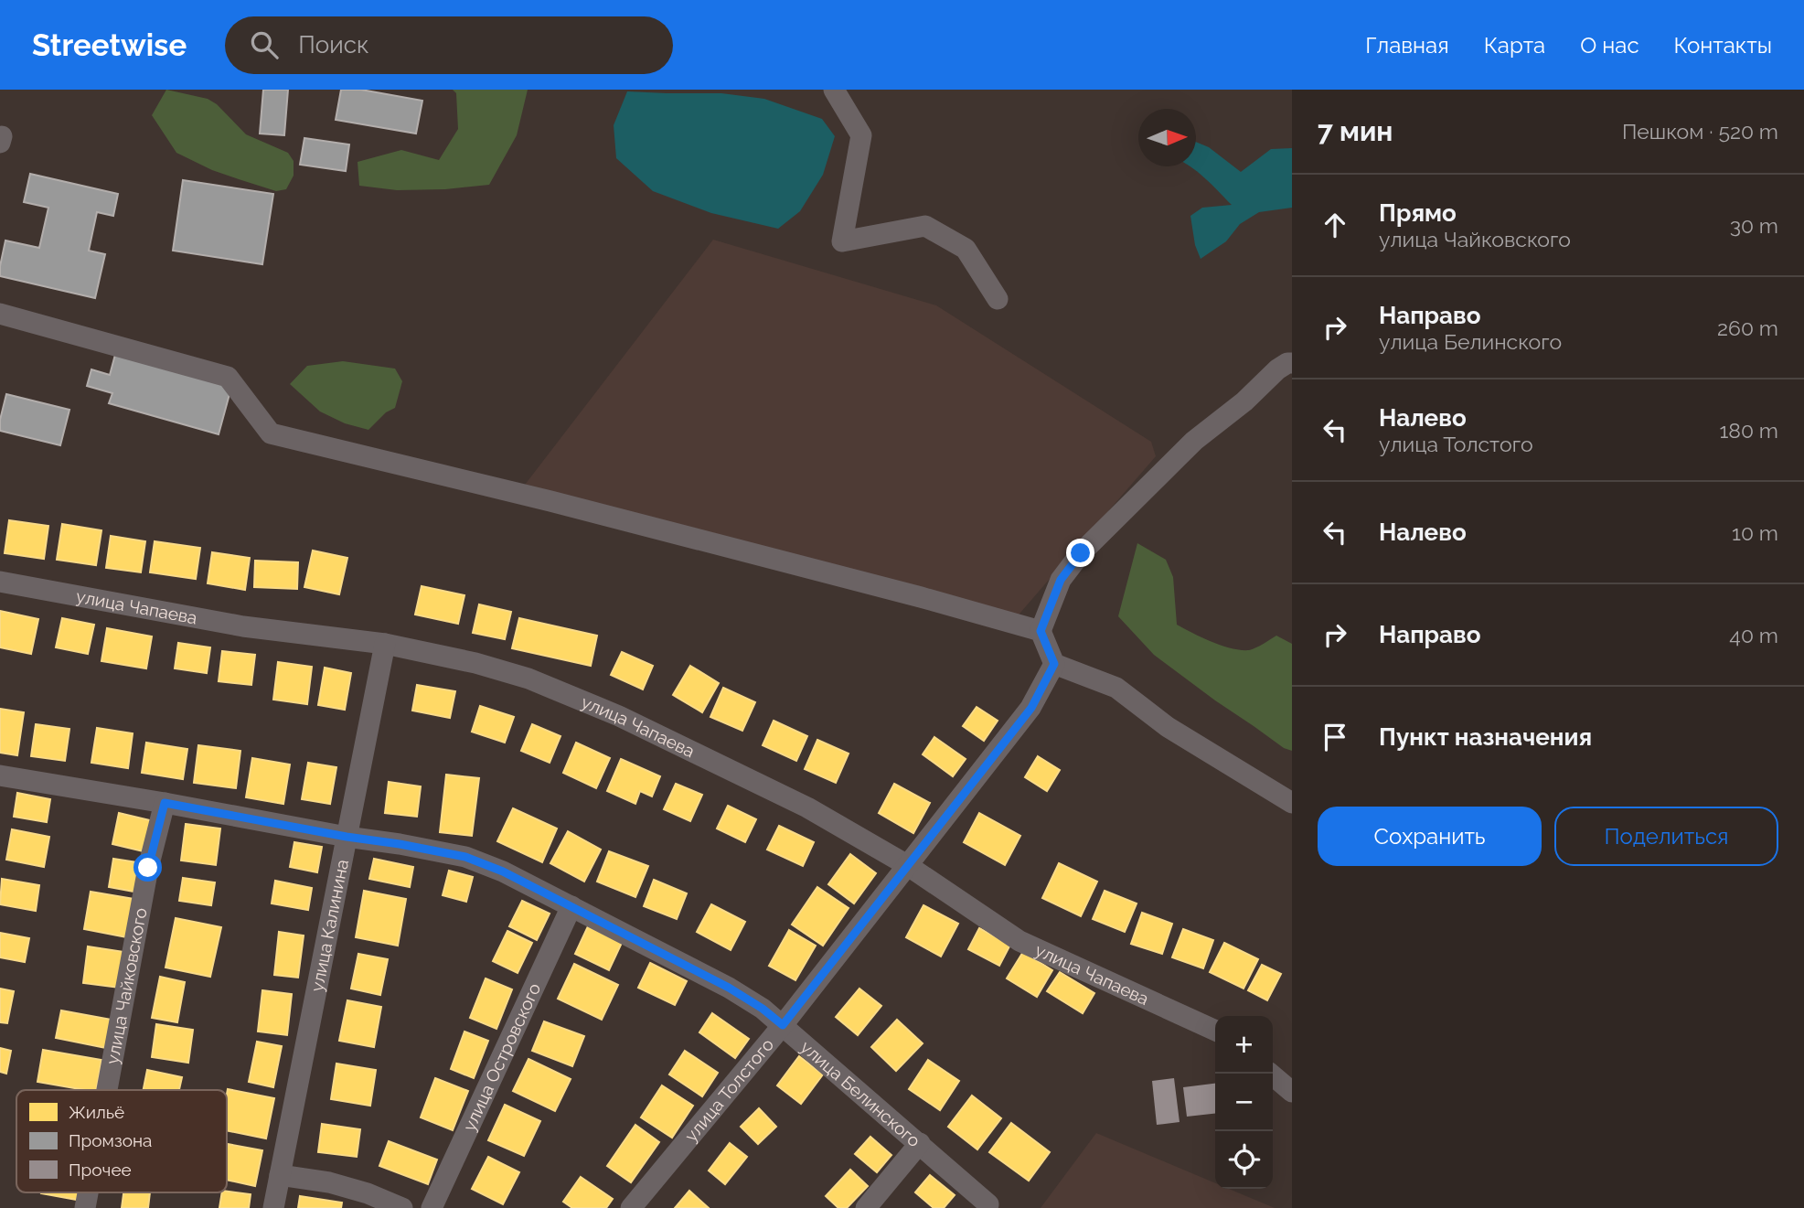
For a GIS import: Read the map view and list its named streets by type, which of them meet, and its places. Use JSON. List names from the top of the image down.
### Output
{
  "streets": {
    "street": [
      "улица Чапаева",
      "улица Калинина",
      "улица Чайковского",
      "улица Островского",
      "улица Толстого",
      "улица Белинского"
    ]
  },
  "crossings": [
    ["улица Чапаева", "улица Калинина"],
    ["улица Чапаева", "улица Толстого"],
    ["улица Калинина", "улица Белинского"],
    ["улица Чайковского", "улица Белинского"],
    ["улица Островского", "улица Белинского"],
    ["улица Толстого", "улица Белинского"]
  ],
  "legend": ["Жильё", "Промзона", "Прочее"],
  "north": "right",
  "page": {
    "header": "Streetwise",
    "search": "Поиск",
    "nav": [
      "Главная",
      "Карта",
      "О нас",
      "Контакты"
    ],
    "heading": ["7 мин", "Пешком · 520 m"],
    "list": [
      ["Прямо", "улица Чайковского", "30 m"],
      ["Направо", "улица Белинского", "260 m"],
      ["Налево", "улица Толстого", "180 m"],
      ["Налево", "10 m"],
      ["Направо", "40 m"],
      "Пункт назначения"
    ],
    "buttons": ["Сохранить", "Поделиться"],
    "map_buttons": ["+", "−"]
  }
}
